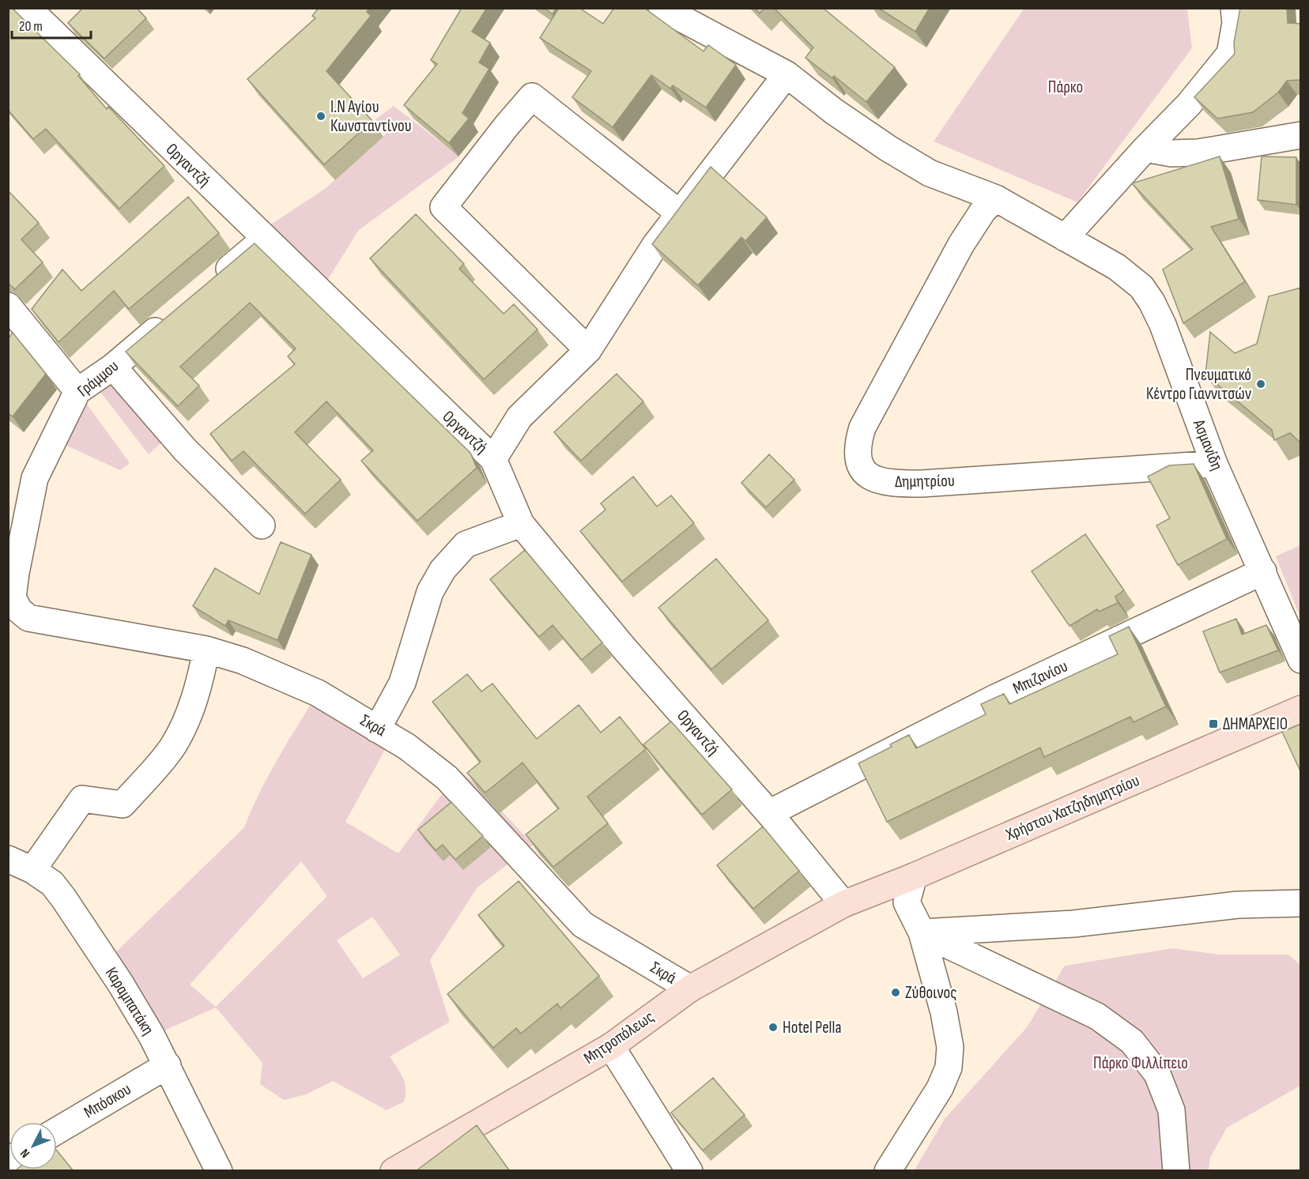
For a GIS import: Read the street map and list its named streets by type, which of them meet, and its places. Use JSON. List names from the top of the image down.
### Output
{
  "streets": {
    "main road": ["Χρήστου Χατζηδημητρίου", "Μητροπόλεως"],
    "street": [
      "Οργαντζή",
      "Γράμμου",
      "Ασμανίδη",
      "Δημητρίου",
      "Μπιζανίου",
      "Σκρά",
      "Καραμπατάκη",
      "Μπόσκου"
    ]
  },
  "crossings": [
    ["Οργαντζή", "Μπιζανίου"],
    ["Οργαντζή", "Χρήστου Χατζηδημητρίου"],
    ["Οργαντζή", "Μητροπόλεως"],
    ["Γράμμου", "Σκρά"],
    ["Ασμανίδη", "Δημητρίου"],
    ["Ασμανίδη", "Μπιζανίου"],
    ["Σκρά", "Μητροπόλεως"],
    ["Χρήστου Χατζηδημητρίου", "Μητροπόλεως"],
    ["Καραμπατάκη", "Μπόσκου"]
  ],
  "parks": ["Πάρκο", "Πάρκο Φιλλίπειο"],
  "places": {
    "other": [
      "Ι.Ν Αγίου Κωνσταντίνου",
      "Πνευματικό Κέντρο Γιαννιτσών",
      "Ζύθοινος",
      "Hotel Pella"
    ],
    "transit": ["ΔΗΜΑΡΧΕΙΟ"]
  },
  "scale_bar": "20 m",
  "north": "bottom left"
}
